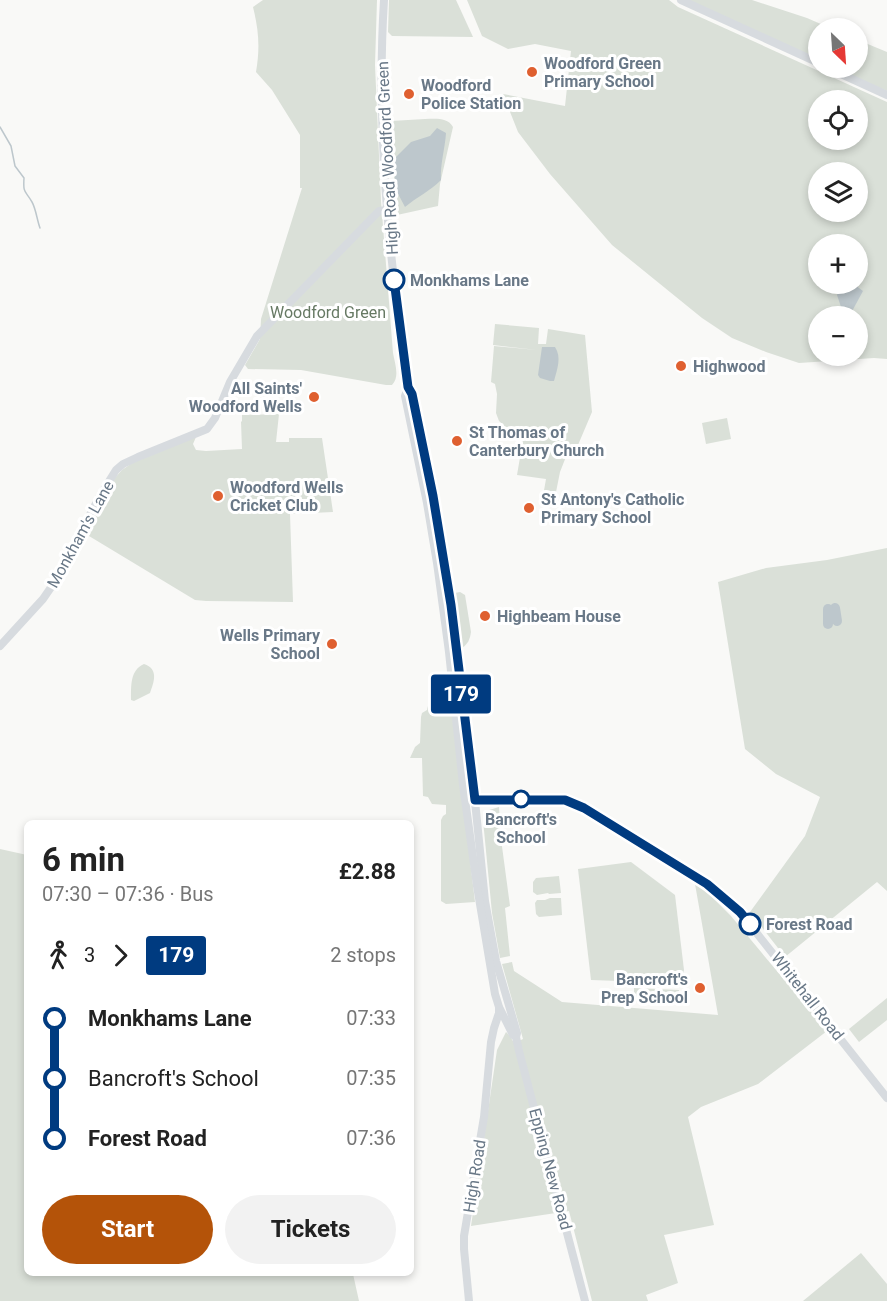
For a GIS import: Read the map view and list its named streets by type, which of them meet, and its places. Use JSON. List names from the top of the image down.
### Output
{
  "streets": {
    "main road": [
      "High Road Woodford Green",
      "Whitehall Road",
      "Epping New Road",
      "High Road"
    ],
    "street": ["Monkham's Lane"]
  },
  "crossings": [
    ["High Road Woodford Green", "Monkham's Lane"],
    ["High Road Woodford Green", "Whitehall Road"],
    ["High Road Woodford Green", "Epping New Road"],
    ["High Road Woodford Green", "High Road"],
    ["Epping New Road", "High Road"]
  ],
  "parks": ["Woodford Green"],
  "places": [
    "Woodford Green Primary School",
    "Woodford Police Station",
    "Monkhams Lane",
    "Highwood",
    "All Saints' Woodford Wells",
    "St Thomas of Canterbury Church",
    "Woodford Wells Cricket Club",
    "St Antony's Catholic Primary School",
    "Highbeam House",
    "Wells Primary School",
    "Bancroft's School",
    "Forest Road",
    "Bancroft's Prep School"
  ],
  "lines": ["bus line 179"],
  "north": "bottom right",
  "page": {
    "on_map": "179",
    "map_buttons": ["+", "−"],
    "heading": ["6 min", "07:30 – 07:36 · Bus", "£2.88"],
    "legs": ["3", "179", "2 stops"],
    "list": [
      {
        "name": "Monkhams Lane",
        "value": "07:33"
      },
      {
        "name": "Bancroft's School",
        "value": "07:35"
      },
      {
        "name": "Forest Road",
        "value": "07:36"
      }
    ],
    "buttons": ["Start", "Tickets"]
  }
}
